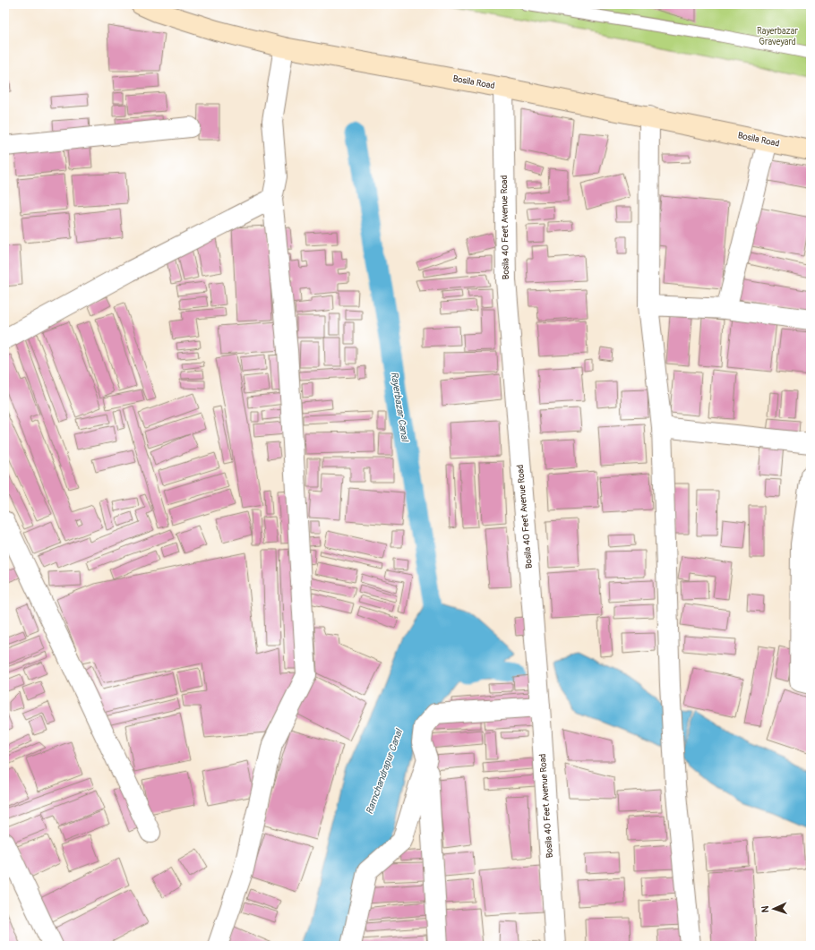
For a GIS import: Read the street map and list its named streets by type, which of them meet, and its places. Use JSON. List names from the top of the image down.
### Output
{
  "streets": {
    "main road": ["Bosila Road"],
    "street": ["Bosila 40 Feet Avenue Road"]
  },
  "crossings": [
    ["Bosila Road", "Bosila 40 Feet Avenue Road"]
  ],
  "water": ["Rayerbazar Canal", "Ramchandrapur Canal"],
  "parks": ["Rayerbazar Graveyard"],
  "north": "left"
}
